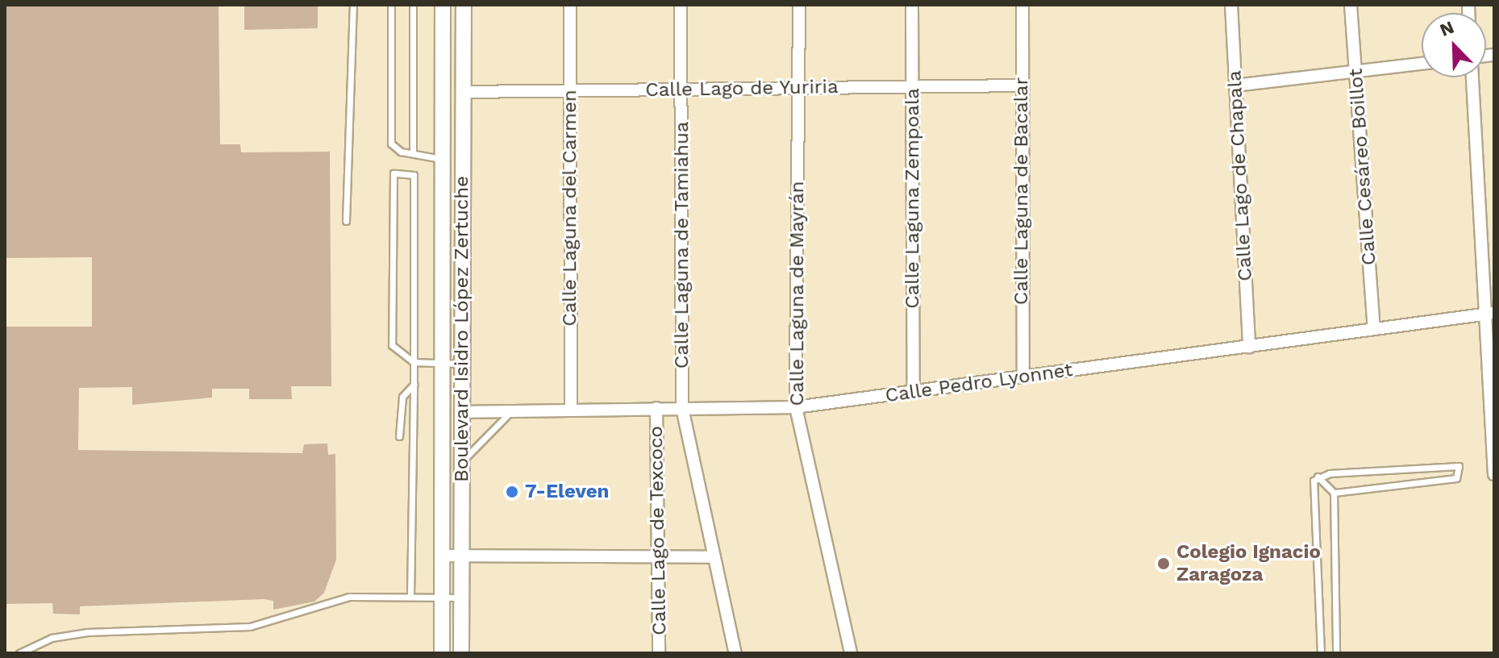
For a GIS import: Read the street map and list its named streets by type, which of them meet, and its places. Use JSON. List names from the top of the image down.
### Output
{
  "streets": {
    "main road": ["Boulevard Isidro López Zertuche"],
    "street": [
      "Calle Lago de Yuriria",
      "Calle Cesáreo Boillot",
      "Calle Lago de Chapala",
      "Calle Laguna de Bacalar",
      "Calle Laguna Zempoala",
      "Calle Laguna del Carmen",
      "Calle Laguna de Tamiahua",
      "Calle Laguna de Mayrán",
      "Calle Pedro Lyonnet",
      "Calle Lago de Texcoco"
    ]
  },
  "crossings": [
    ["Calle Lago de Yuriria", "Calle Laguna de Bacalar"],
    ["Calle Lago de Yuriria", "Calle Laguna Zempoala"],
    ["Calle Lago de Yuriria", "Calle Laguna del Carmen"],
    ["Calle Lago de Yuriria", "Calle Laguna de Tamiahua"],
    ["Calle Lago de Yuriria", "Calle Laguna de Mayrán"],
    ["Calle Lago de Yuriria", "Boulevard Isidro López Zertuche"],
    ["Calle Cesáreo Boillot", "Calle Pedro Lyonnet"],
    ["Calle Lago de Chapala", "Calle Pedro Lyonnet"],
    ["Calle Laguna de Bacalar", "Calle Pedro Lyonnet"],
    ["Calle Laguna Zempoala", "Calle Pedro Lyonnet"],
    ["Calle Laguna del Carmen", "Calle Pedro Lyonnet"],
    ["Calle Laguna de Tamiahua", "Calle Pedro Lyonnet"],
    ["Calle Laguna de Mayrán", "Calle Pedro Lyonnet"],
    ["Boulevard Isidro López Zertuche", "Calle Pedro Lyonnet"],
    ["Calle Pedro Lyonnet", "Calle Lago de Texcoco"]
  ],
  "places": ["7-Eleven", "Colegio Ignacio Zaragoza"],
  "north": "top left"
}
